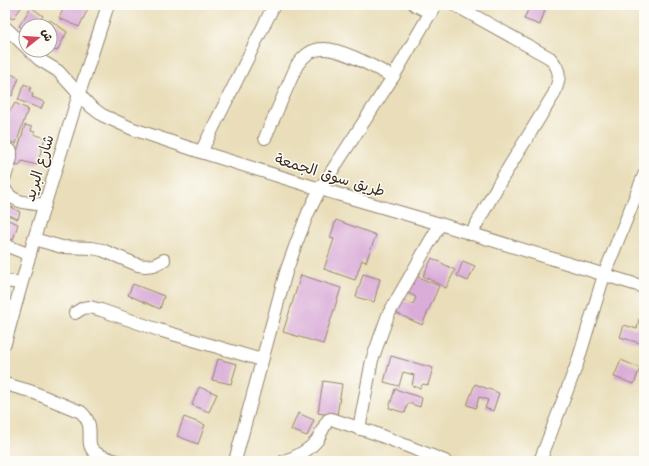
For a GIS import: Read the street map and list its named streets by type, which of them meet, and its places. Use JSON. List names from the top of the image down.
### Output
{
  "streets": {
    "street": ["شارع البريد", "طريق سوق الجمعة"]
  },
  "crossings": [
    ["شارع البريد", "طريق سوق الجمعة"]
  ],
  "north": "right"
}
